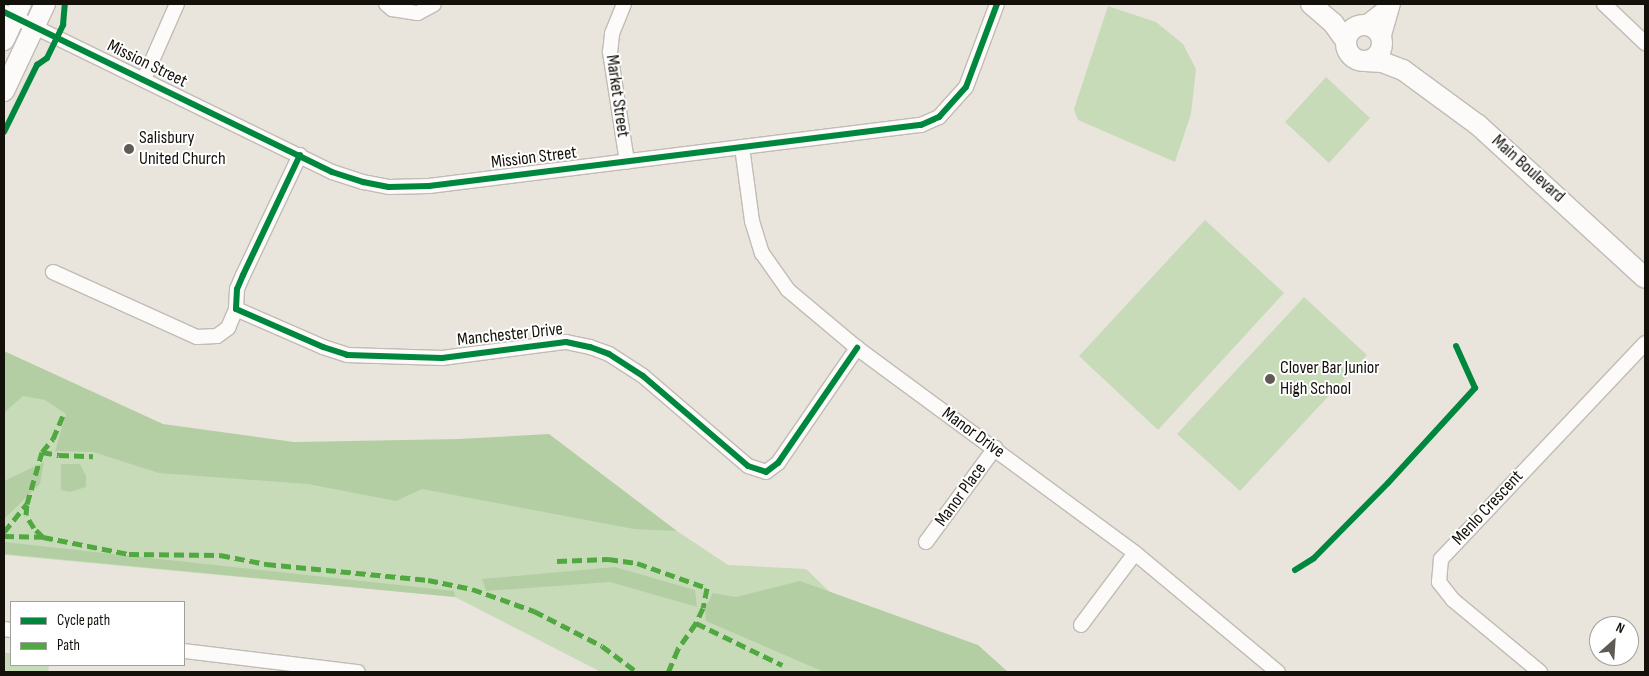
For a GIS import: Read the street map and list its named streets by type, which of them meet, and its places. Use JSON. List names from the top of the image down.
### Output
{
  "streets": {
    "street": [
      "Mission Street",
      "Market Street",
      "Main Boulevard",
      "Manchester Drive",
      "Manor Drive",
      "Manor Place",
      "Menlo Crescent"
    ]
  },
  "crossings": [
    ["Mission Street", "Market Street"],
    ["Mission Street", "Manor Drive"],
    ["Manchester Drive", "Manor Drive"],
    ["Manor Drive", "Manor Place"]
  ],
  "places": ["Salisbury United Church", "Clover Bar Junior High School"],
  "legend": ["Cycle path", "Path"],
  "north": "top right"
}
